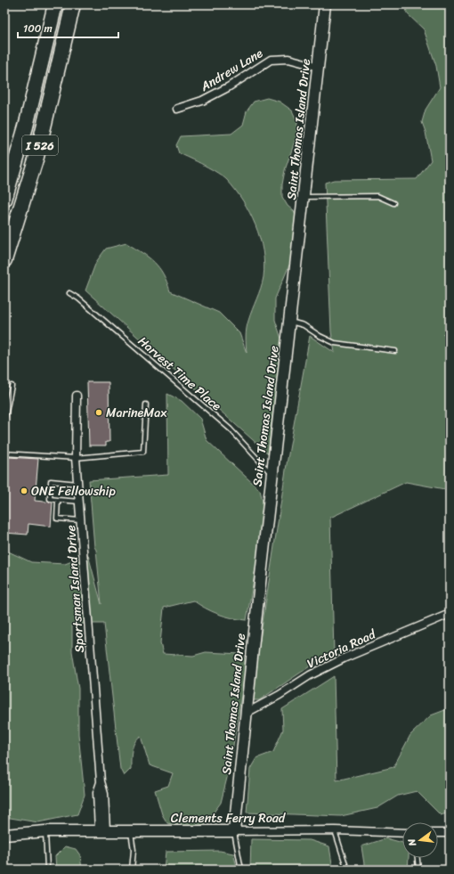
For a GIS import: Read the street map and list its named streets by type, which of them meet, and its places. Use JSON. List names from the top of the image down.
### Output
{
  "streets": {
    "highway": ["I 526"],
    "main road": ["Saint Thomas Island Drive", "Clements Ferry Road"],
    "street": ["Andrew Lane", "Sportsman Island Drive", "Victoria Road"],
    "lane": ["Harvest Time Place"]
  },
  "crossings": [
    ["Andrew Lane", "Saint Thomas Island Drive"],
    ["Saint Thomas Island Drive", "Harvest Time Place"],
    ["Saint Thomas Island Drive", "Victoria Road"],
    ["Saint Thomas Island Drive", "Clements Ferry Road"],
    ["Sportsman Island Drive", "Clements Ferry Road"]
  ],
  "places": ["MarineMax", "ONE Fellowship"],
  "scale_bar": "100 m",
  "north": "left"
}
